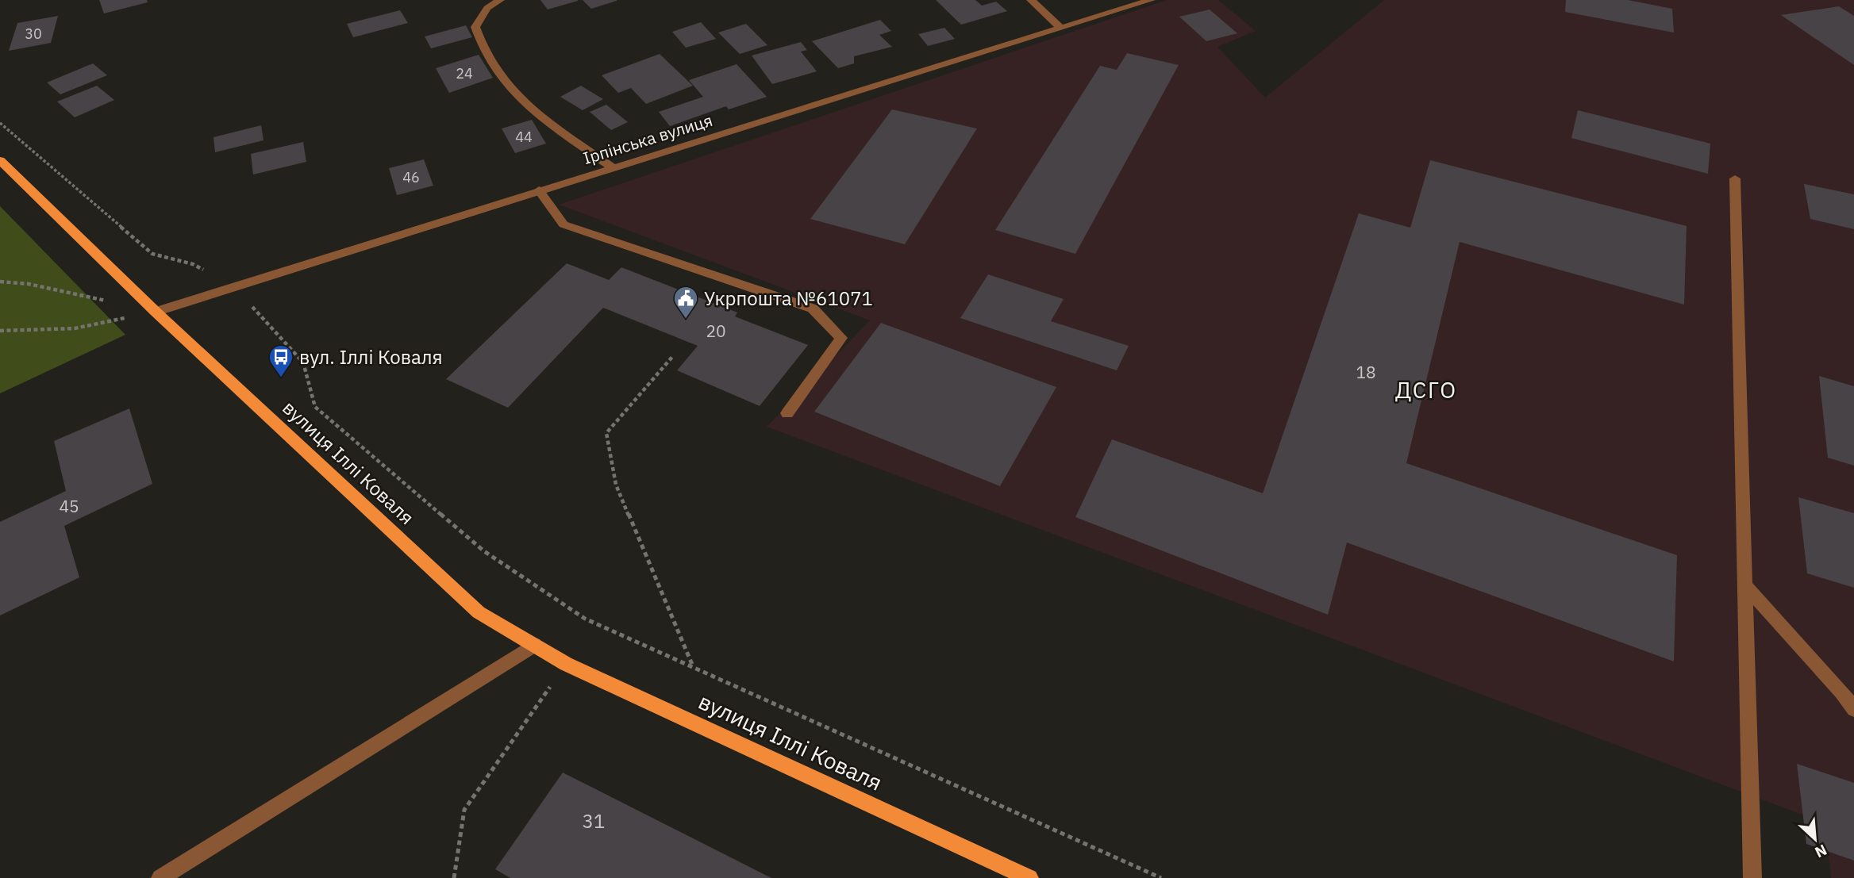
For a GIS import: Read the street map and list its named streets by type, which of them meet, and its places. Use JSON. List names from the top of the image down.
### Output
{
  "streets": {
    "main road": ["вулиця Іллі Коваля"],
    "street": ["Ірпінська вулиця"]
  },
  "crossings": [
    ["Ірпінська вулиця", "вулиця Іллі Коваля"]
  ],
  "districts": ["ДСГО"],
  "places": {
    "public building": ["Укрпошта №61071"],
    "bus stop": ["вул. Іллі Коваля"]
  },
  "house_numbers": [
    "30",
    "24",
    "44",
    "46",
    "20",
    "18",
    "45",
    "31"
  ],
  "north": "bottom right"
}
